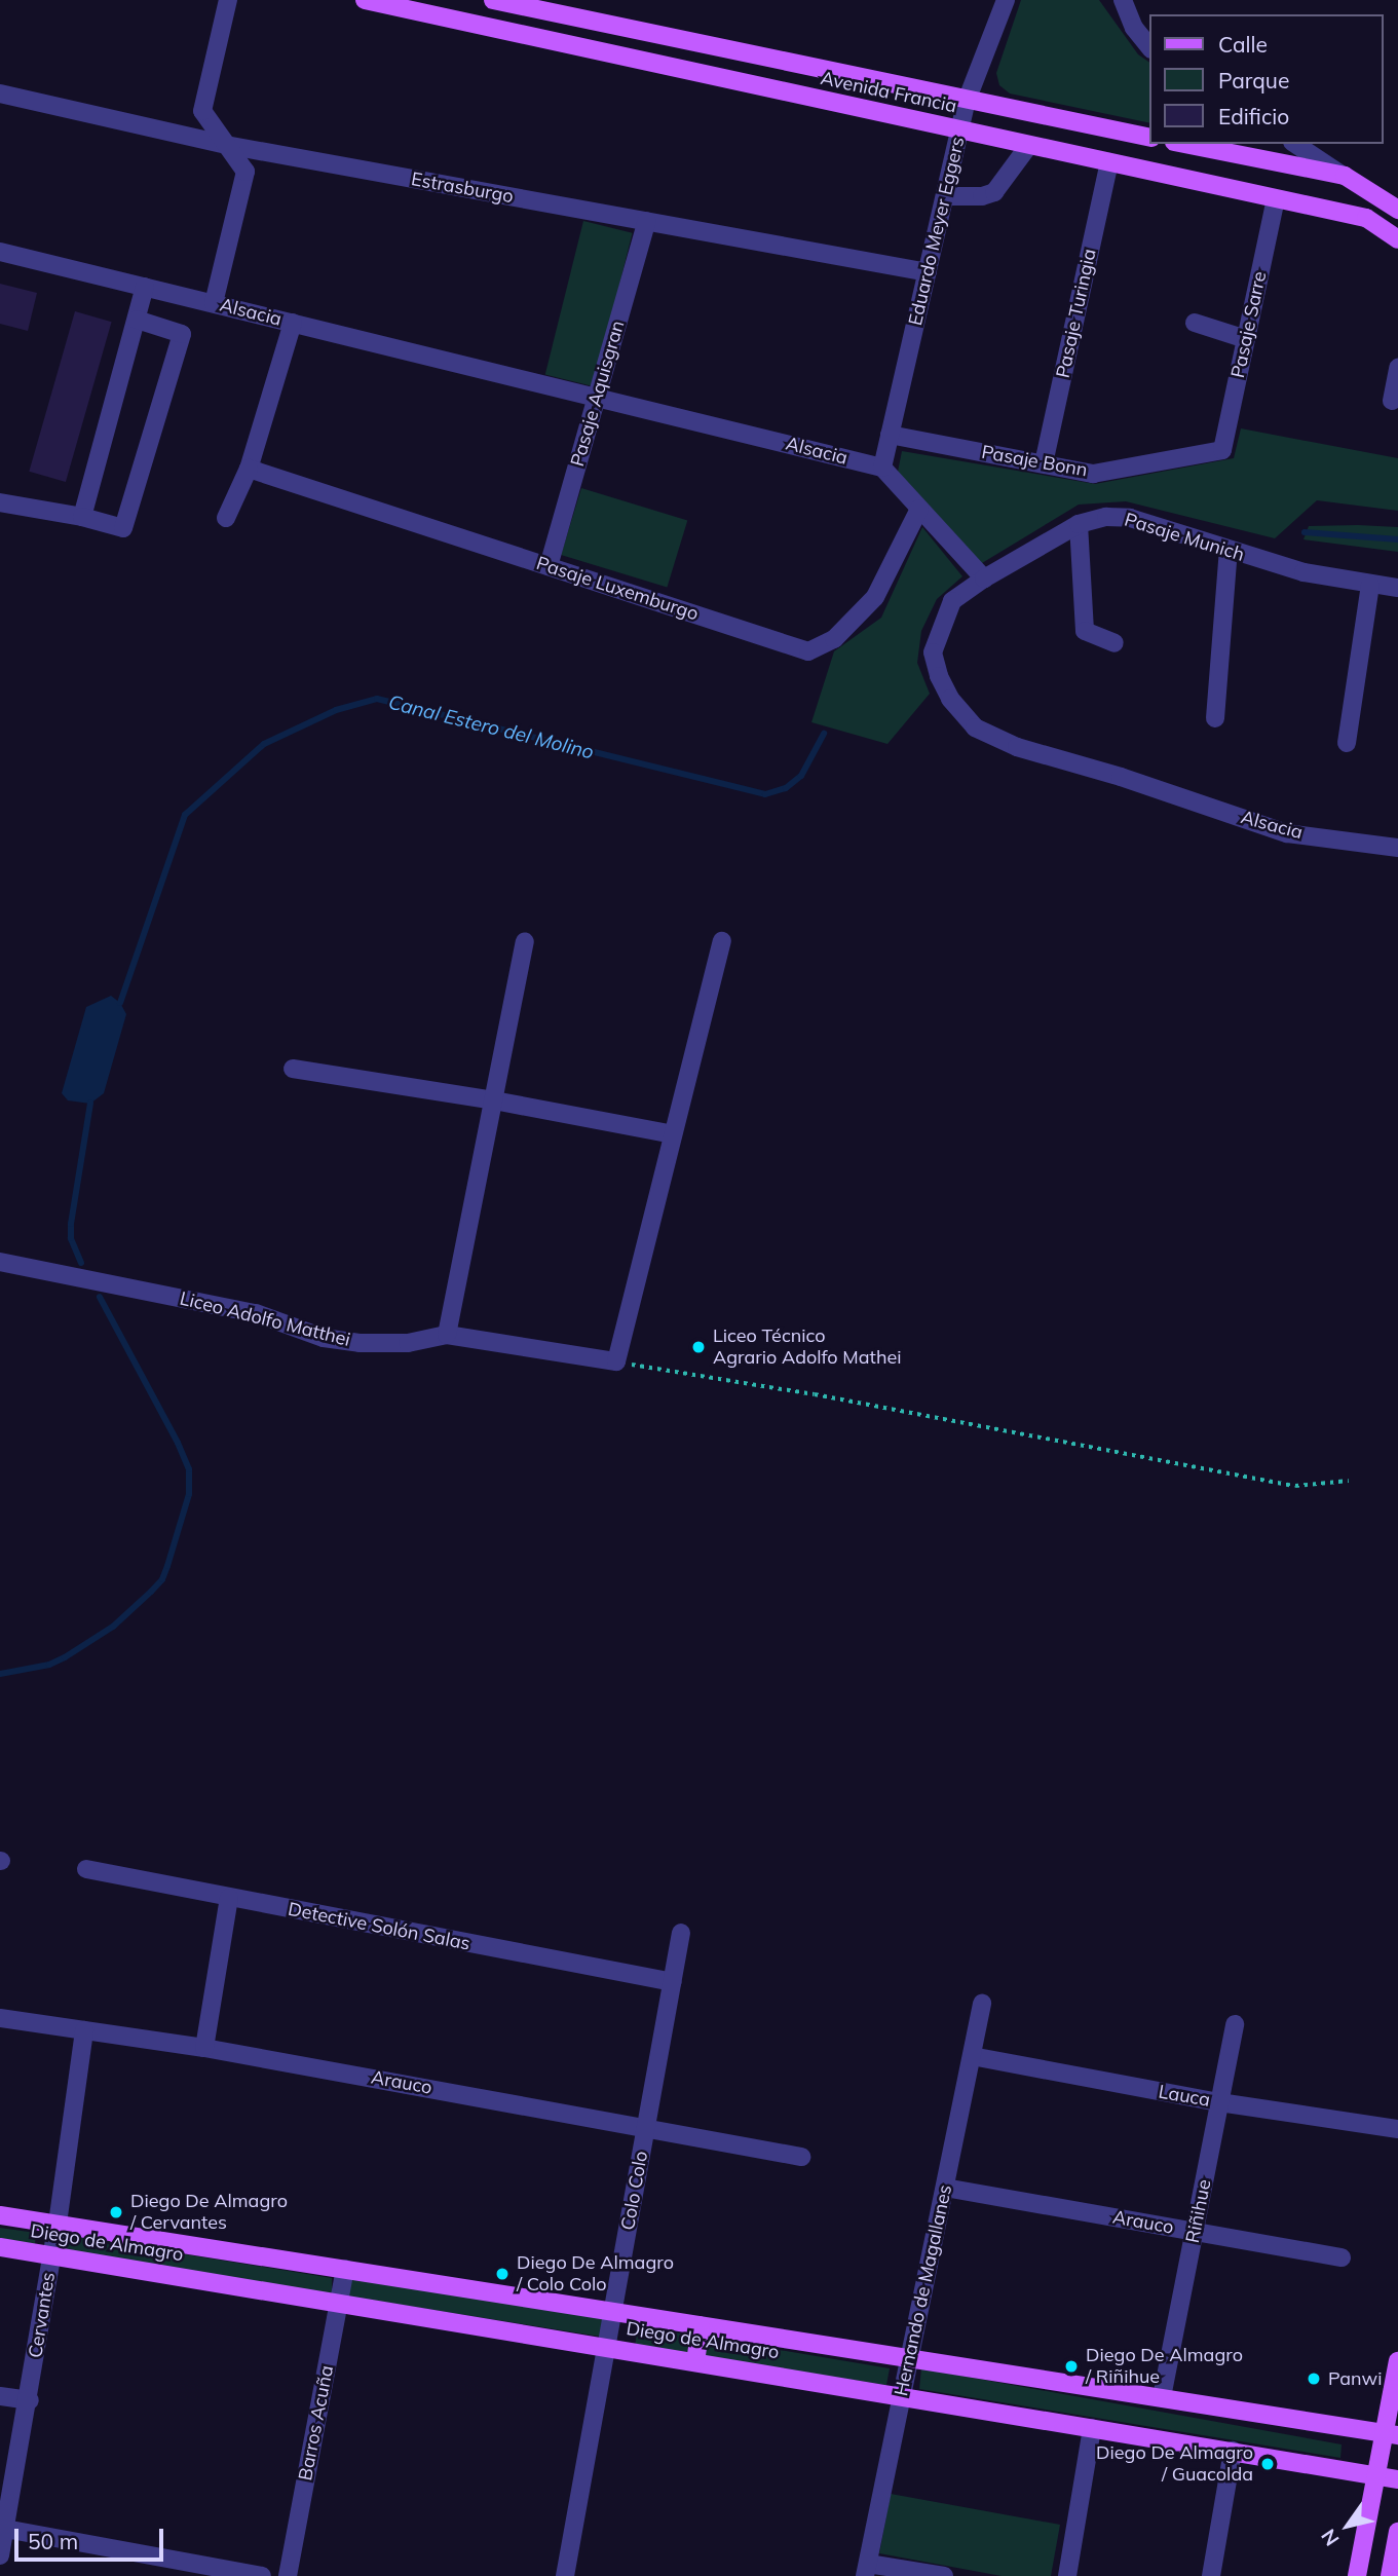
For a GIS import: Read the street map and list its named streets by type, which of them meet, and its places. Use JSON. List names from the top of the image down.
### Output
{
  "streets": {
    "main road": ["Avenida Francia", "Diego de Almagro"],
    "street": [
      "Estrasburgo",
      "Eduardo Meyer Eggers",
      "Alsacia",
      "Pasaje Turingia",
      "Pasaje Sarre",
      "Pasaje Aquisgran",
      "Pasaje Bonn",
      "Pasaje Munich",
      "Pasaje Luxemburgo",
      "Liceo Adolfo Matthei",
      "Detective Solón Salas",
      "Arauco",
      "Lauca",
      "Colo Colo",
      "Riñihue",
      "Hernando de Magallanes",
      "Cervantes",
      "Barros Acuña"
    ]
  },
  "crossings": [
    ["Avenida Francia", "Eduardo Meyer Eggers"],
    ["Avenida Francia", "Pasaje Turingia"],
    ["Avenida Francia", "Pasaje Sarre"],
    ["Estrasburgo", "Eduardo Meyer Eggers"],
    ["Estrasburgo", "Pasaje Aquisgran"],
    ["Eduardo Meyer Eggers", "Alsacia"],
    ["Eduardo Meyer Eggers", "Pasaje Bonn"],
    ["Alsacia", "Pasaje Aquisgran"],
    ["Alsacia", "Pasaje Munich"],
    ["Pasaje Turingia", "Pasaje Bonn"],
    ["Pasaje Sarre", "Pasaje Bonn"],
    ["Pasaje Aquisgran", "Pasaje Luxemburgo"],
    ["Detective Solón Salas", "Colo Colo"],
    ["Arauco", "Colo Colo"],
    ["Arauco", "Riñihue"],
    ["Arauco", "Hernando de Magallanes"],
    ["Arauco", "Cervantes"],
    ["Lauca", "Riñihue"],
    ["Lauca", "Hernando de Magallanes"],
    ["Colo Colo", "Diego de Almagro"],
    ["Riñihue", "Diego de Almagro"],
    ["Diego de Almagro", "Hernando de Magallanes"],
    ["Diego de Almagro", "Cervantes"],
    ["Diego de Almagro", "Barros Acuña"]
  ],
  "water": ["Canal Estero del Molino"],
  "places": [
    "Liceo Técnico Agrario Adolfo Mathei",
    "Diego De Almagro / Cervantes",
    "Diego De Almagro / Colo Colo",
    "Diego De Almagro / Riñihue",
    "Panwi",
    "Diego De Almagro / Guacolda"
  ],
  "legend": ["Calle", "Parque", "Edificio"],
  "scale_bar": "50 m",
  "north": "bottom left"
}
